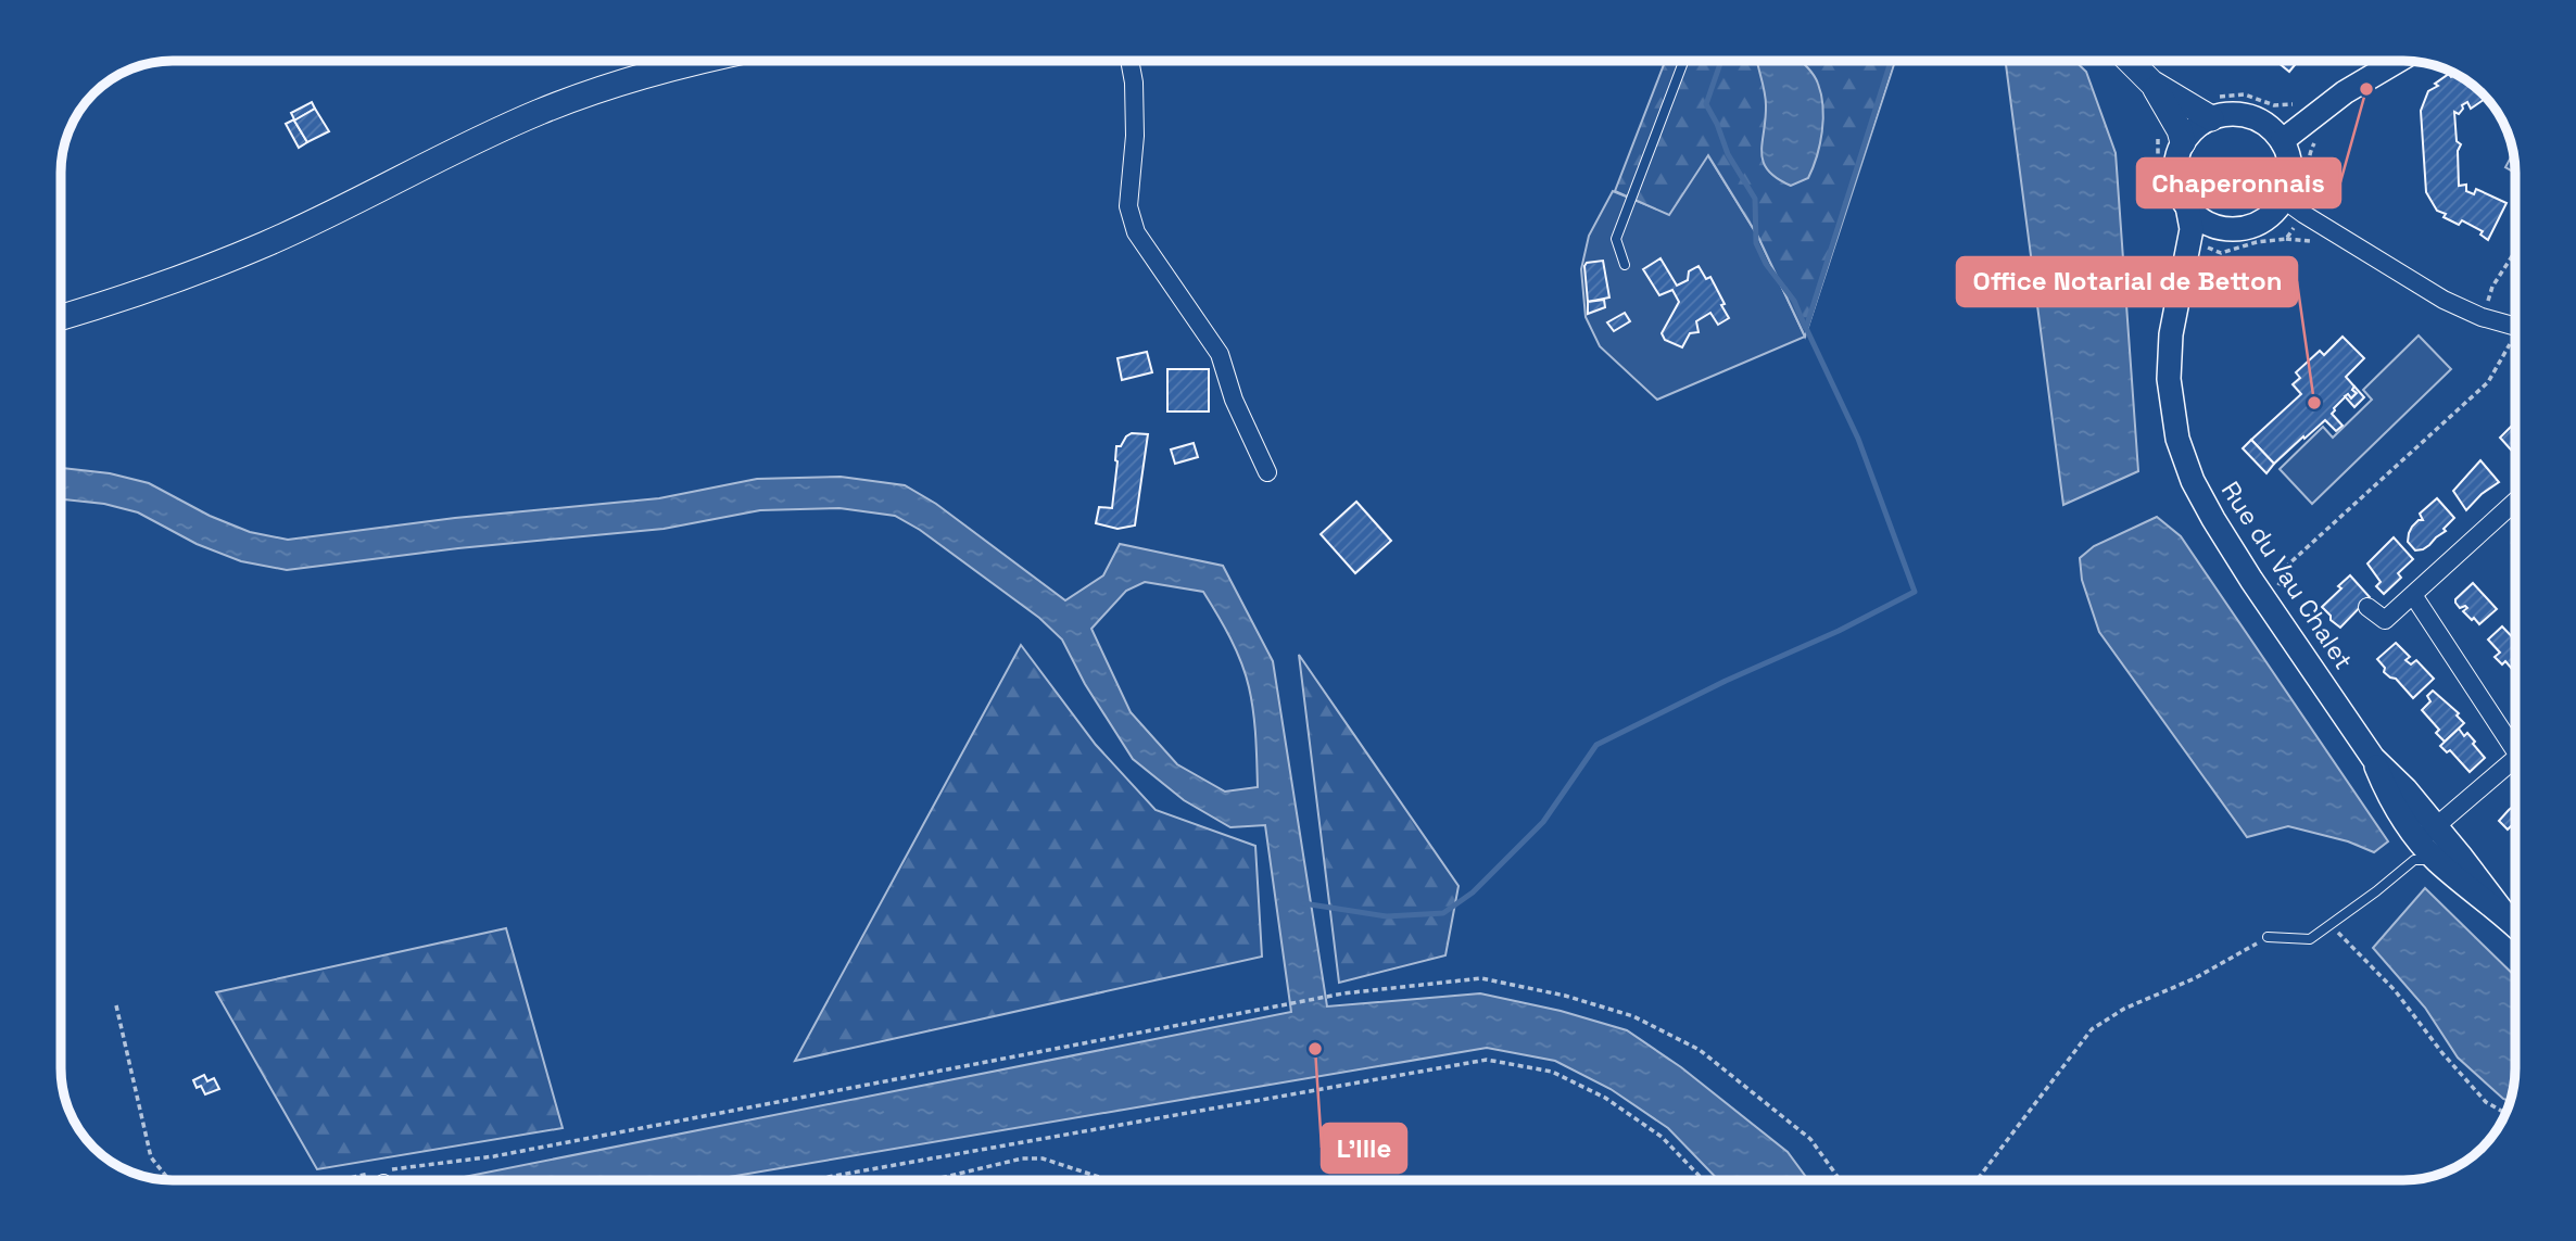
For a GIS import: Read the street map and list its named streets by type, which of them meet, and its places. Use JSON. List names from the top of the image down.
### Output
{
  "streets": {
    "street": ["Rue du Vau Chalet"]
  },
  "places": ["Chaperonnais", "Office Notarial de Betton", "L'Ille"]
}
